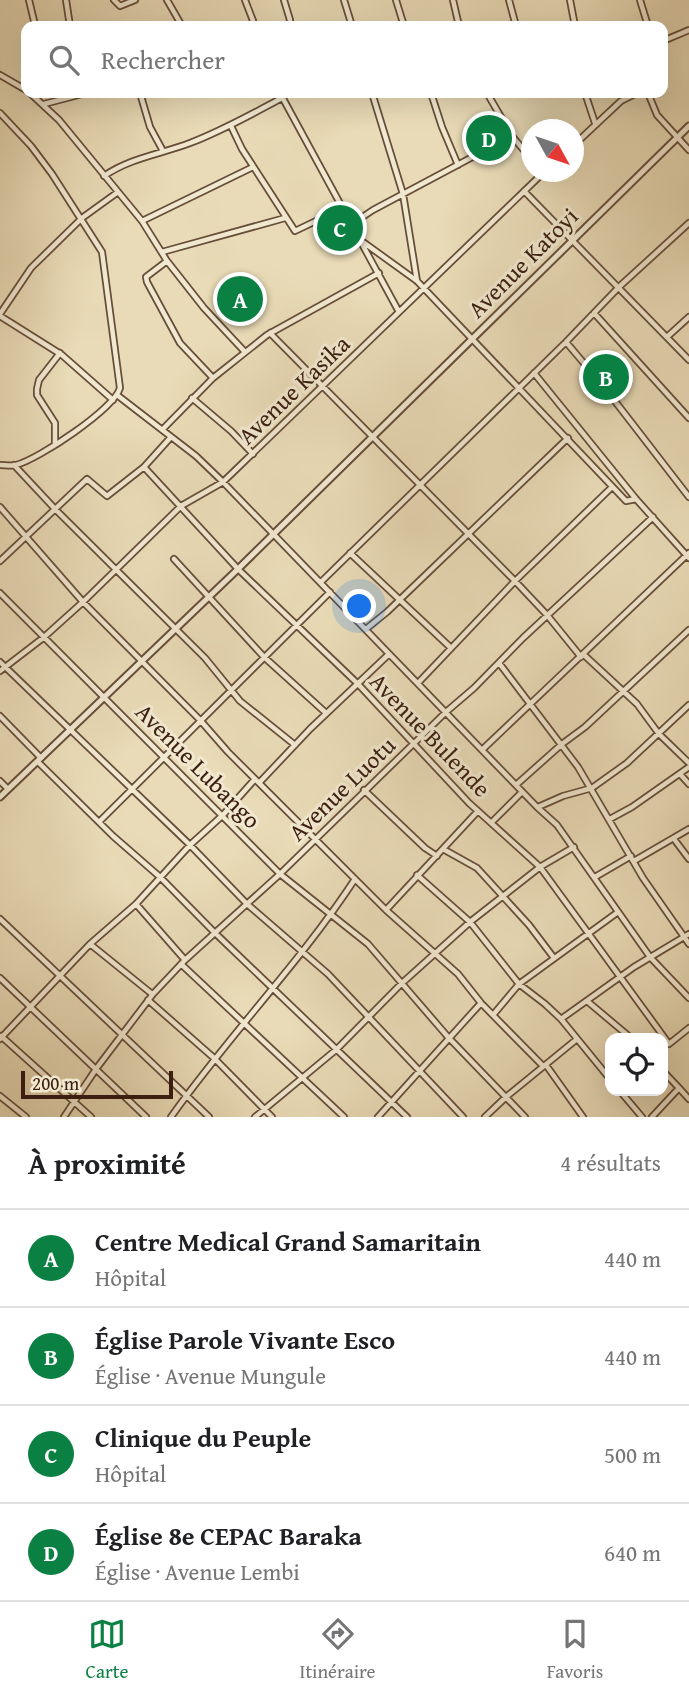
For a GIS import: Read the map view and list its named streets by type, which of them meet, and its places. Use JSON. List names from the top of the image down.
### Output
{
  "streets": {
    "street": [
      "Avenue Katoyi",
      "Avenue Kasika",
      "Avenue Bulende",
      "Avenue Lubango",
      "Avenue Luotu"
    ]
  },
  "crossings": [
    ["Avenue Katoyi", "Avenue Bulende"],
    ["Avenue Katoyi", "Avenue Lubango"],
    ["Avenue Kasika", "Avenue Bulende"],
    ["Avenue Kasika", "Avenue Lubango"],
    ["Avenue Bulende", "Avenue Luotu"],
    ["Avenue Lubango", "Avenue Luotu"]
  ],
  "scale_bar": "200 m",
  "north": "bottom right",
  "page": {
    "search": "Rechercher",
    "pins": [
      "D",
      "C",
      "A",
      "B"
    ],
    "scale": "200 m",
    "heading": ["À proximité", "4 résultats"],
    "list": [
      {
        "mark": "A",
        "name": "Centre Medical Grand Samaritain",
        "note": "Hôpital",
        "value": "440 m"
      },
      {
        "mark": "B",
        "name": "Église Parole Vivante Esco",
        "note": "Église · Avenue Mungule",
        "value": "440 m"
      },
      {
        "mark": "C",
        "name": "Clinique du Peuple",
        "note": "Hôpital",
        "value": "500 m"
      },
      {
        "mark": "D",
        "name": "Église 8e CEPAC Baraka",
        "note": "Église · Avenue Lembi",
        "value": "640 m"
      }
    ],
    "nav": ["Carte", "Itinéraire", "Favoris"]
  }
}
